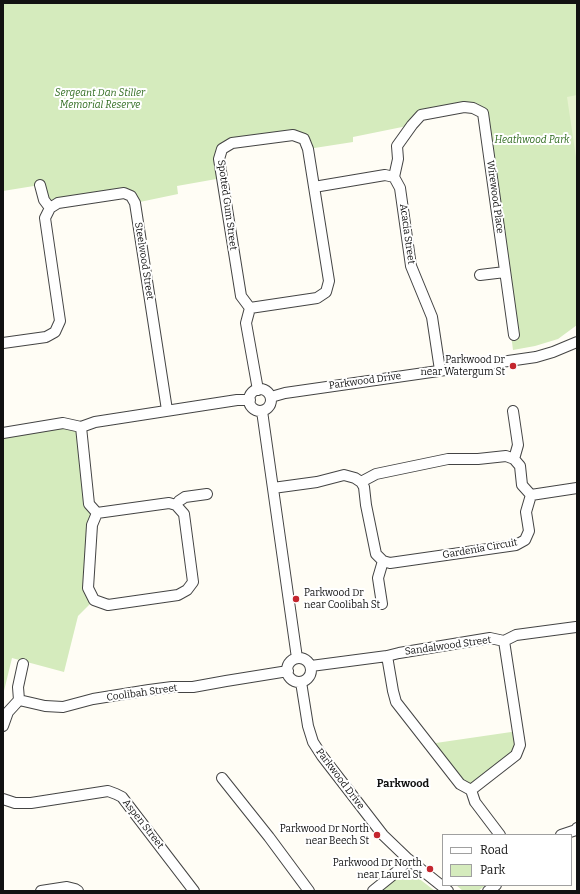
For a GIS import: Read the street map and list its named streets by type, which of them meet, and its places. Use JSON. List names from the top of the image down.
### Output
{
  "streets": {
    "street": [
      "Wirewood Place",
      "Spotted Gum Street",
      "Acacia Street",
      "Steelwood Street",
      "Parkwood Drive",
      "Gardenia Circuit",
      "Sandalwood Street",
      "Coolibah Street",
      "Aspen Street"
    ]
  },
  "crossings": [
    ["Wirewood Place", "Acacia Street"],
    ["Acacia Street", "Parkwood Drive"],
    ["Parkwood Drive", "Sandalwood Street"],
    ["Parkwood Drive", "Coolibah Street"],
    ["Sandalwood Street", "Coolibah Street"]
  ],
  "districts": ["Parkwood"],
  "parks": ["Sergeant Dan Stiller Memorial Reserve", "Heathwood Park"],
  "places": [
    "Parkwood Dr near Watergum St",
    "Parkwood Dr near Coolibah St",
    "Parkwood Dr North near Beech St",
    "Parkwood Dr North near Laurel St"
  ],
  "legend": ["Road", "Park"]
}
